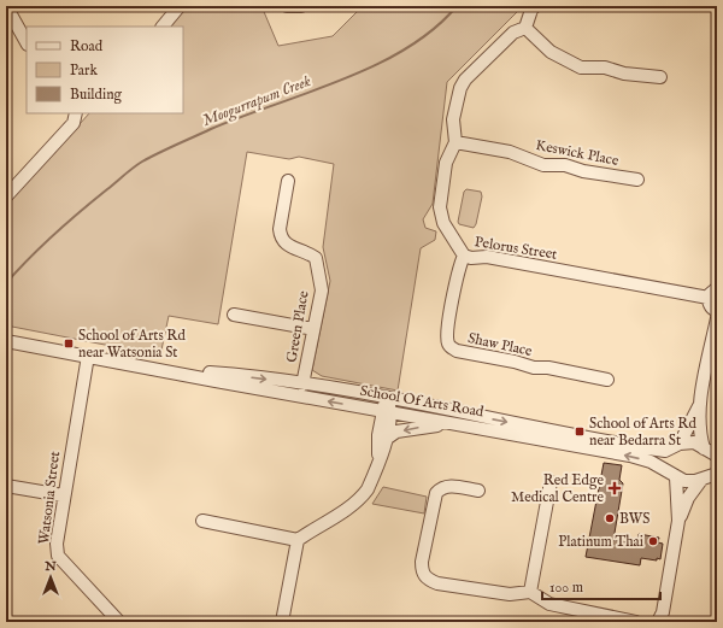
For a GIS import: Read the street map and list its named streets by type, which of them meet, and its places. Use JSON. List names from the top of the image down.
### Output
{
  "streets": {
    "street": [
      "Keswick Place",
      "Pelorus Street",
      "Green Place",
      "Shaw Place",
      "School Of Arts Road",
      "Watsonia Street"
    ]
  },
  "crossings": [
    ["Keswick Place", "Pelorus Street"],
    ["Pelorus Street", "Shaw Place"],
    ["Green Place", "School Of Arts Road"],
    ["School Of Arts Road", "Watsonia Street"]
  ],
  "water": ["Moogurrapum Creek"],
  "places": {
    "transit": ["School of Arts Rd near Watsonia St", "School of Arts Rd near Bedarra St"],
    "health": ["Red Edge Medical Centre"],
    "other": ["BWS", "Platinum Thai"]
  },
  "legend": ["Road", "Park", "Building"],
  "scale_bar": "100 m",
  "north": "top"
}
